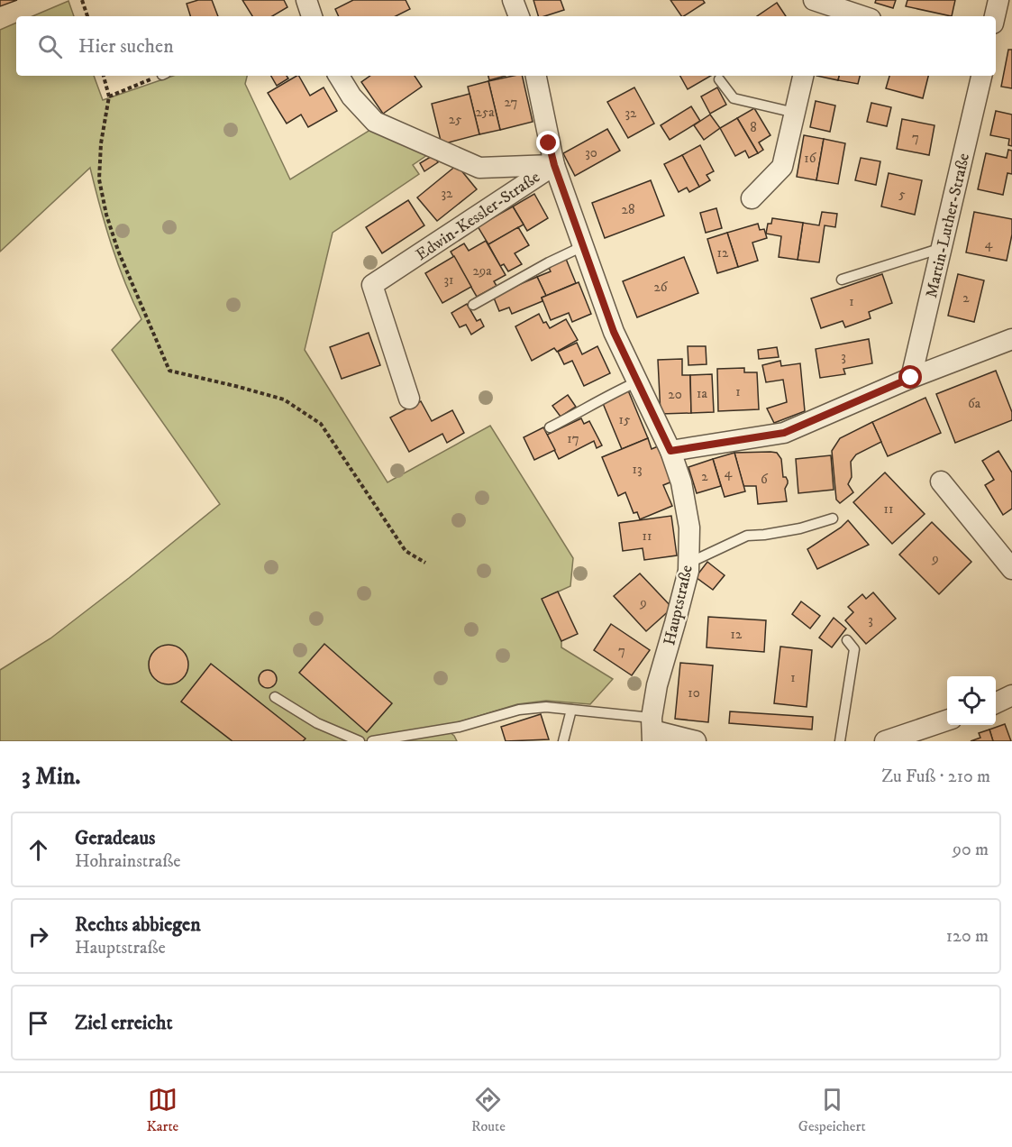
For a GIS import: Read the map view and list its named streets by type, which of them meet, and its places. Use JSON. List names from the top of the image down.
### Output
{
  "streets": {
    "street": ["Edwin-Kessler-Straße", "Martin-Luther-Straße", "Hauptstraße"]
  },
  "crossings": [
    ["Edwin-Kessler-Straße", "Hauptstraße"]
  ],
  "house_numbers": [
    "27",
    "25a",
    "32",
    "25",
    "8",
    "7",
    "30",
    "16",
    "32",
    "5",
    "28",
    "4",
    "12",
    "29a",
    "31",
    "26",
    "2",
    "1",
    "3",
    "1",
    "1a",
    "20",
    "6a",
    "15",
    "17",
    "13",
    "4",
    "2",
    "6",
    "11",
    "11",
    "9",
    "9",
    "3",
    "12",
    "7",
    "1",
    "10"
  ],
  "page": {
    "search": "Hier suchen",
    "heading": ["3 Min.", "Zu Fuß · 210 m"],
    "list": [
      ["Geradeaus", "Hohrainstraße", "90 m"],
      ["Rechts abbiegen", "Hauptstraße", "120 m"],
      "Ziel erreicht"
    ],
    "nav": ["Karte", "Route", "Gespeichert"]
  }
}
